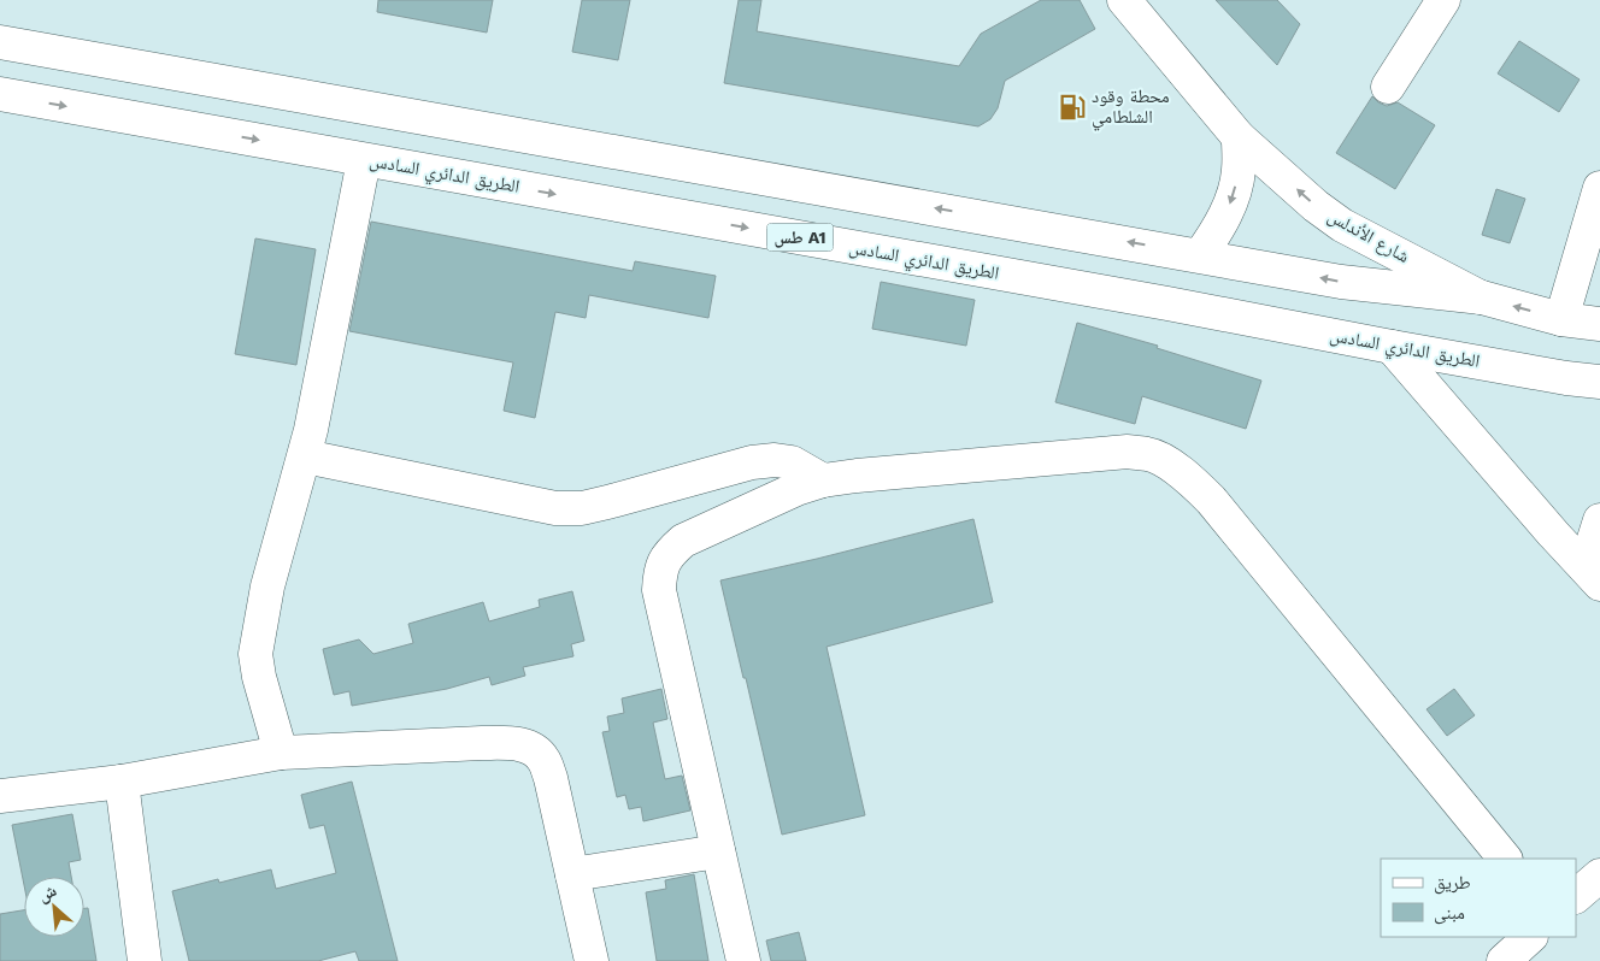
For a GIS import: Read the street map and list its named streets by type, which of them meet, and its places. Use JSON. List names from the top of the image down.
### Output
{
  "streets": {
    "main road": ["الطريق الدائري السادس", "شارع الأندلس", "طس A1"]
  },
  "places": {
    "fuel station": ["محطة وقود الشلطامي"]
  },
  "legend": ["طريق", "مبنى"],
  "north": "top left"
}
